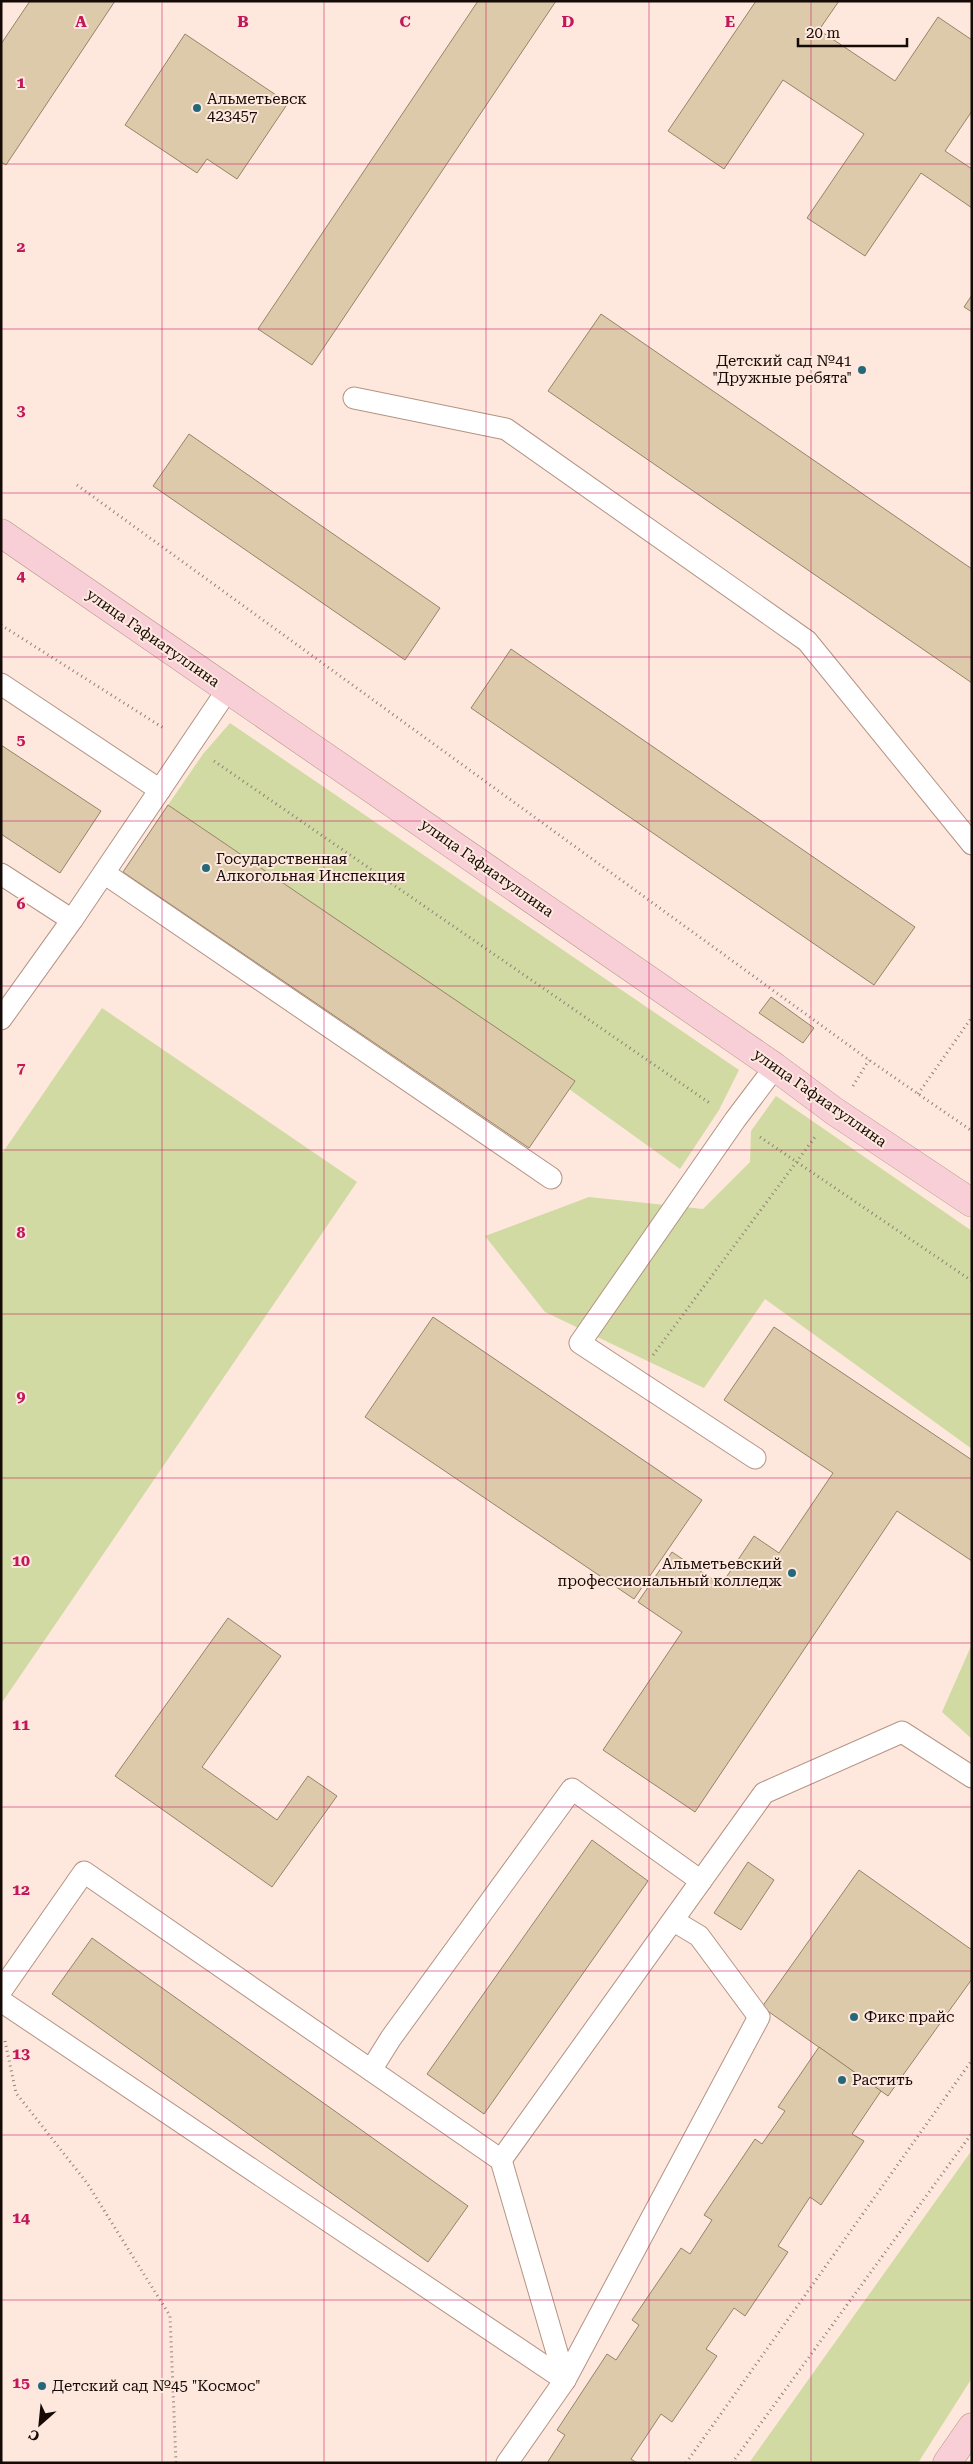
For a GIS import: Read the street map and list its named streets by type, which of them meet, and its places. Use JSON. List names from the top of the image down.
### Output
{
  "streets": {
    "street": ["улица Гафиатуллина"]
  },
  "places": [
    "Альметьевск 423457",
    "Детский сад №41 \"Дружные ребята\"",
    "Государственная Алкогольная Инспекция",
    "Альметьевский профессиональный колледж",
    "Фикс прайс",
    "Растить",
    "Детский сад №45 \"Космос\""
  ],
  "scale_bar": "20 m",
  "north": "bottom left",
  "grid": {
    "columns": [
      "A",
      "B",
      "C",
      "D",
      "E"
    ],
    "rows": [
      "1",
      "2",
      "3",
      "4",
      "5",
      "6",
      "7",
      "8",
      "9",
      "10",
      "11",
      "12",
      "13",
      "14",
      "15"
    ]
  }
}
